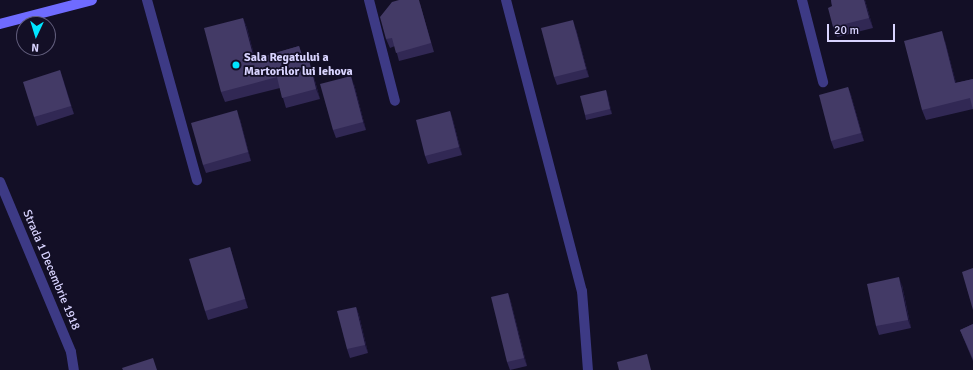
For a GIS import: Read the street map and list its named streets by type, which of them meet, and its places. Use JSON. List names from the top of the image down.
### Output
{
  "streets": {
    "street": ["Strada 1 Decembrie 1918"]
  },
  "places": ["Sala Regatului a Martorilor lui Iehova"],
  "scale_bar": "20 m",
  "north": "bottom"
}
